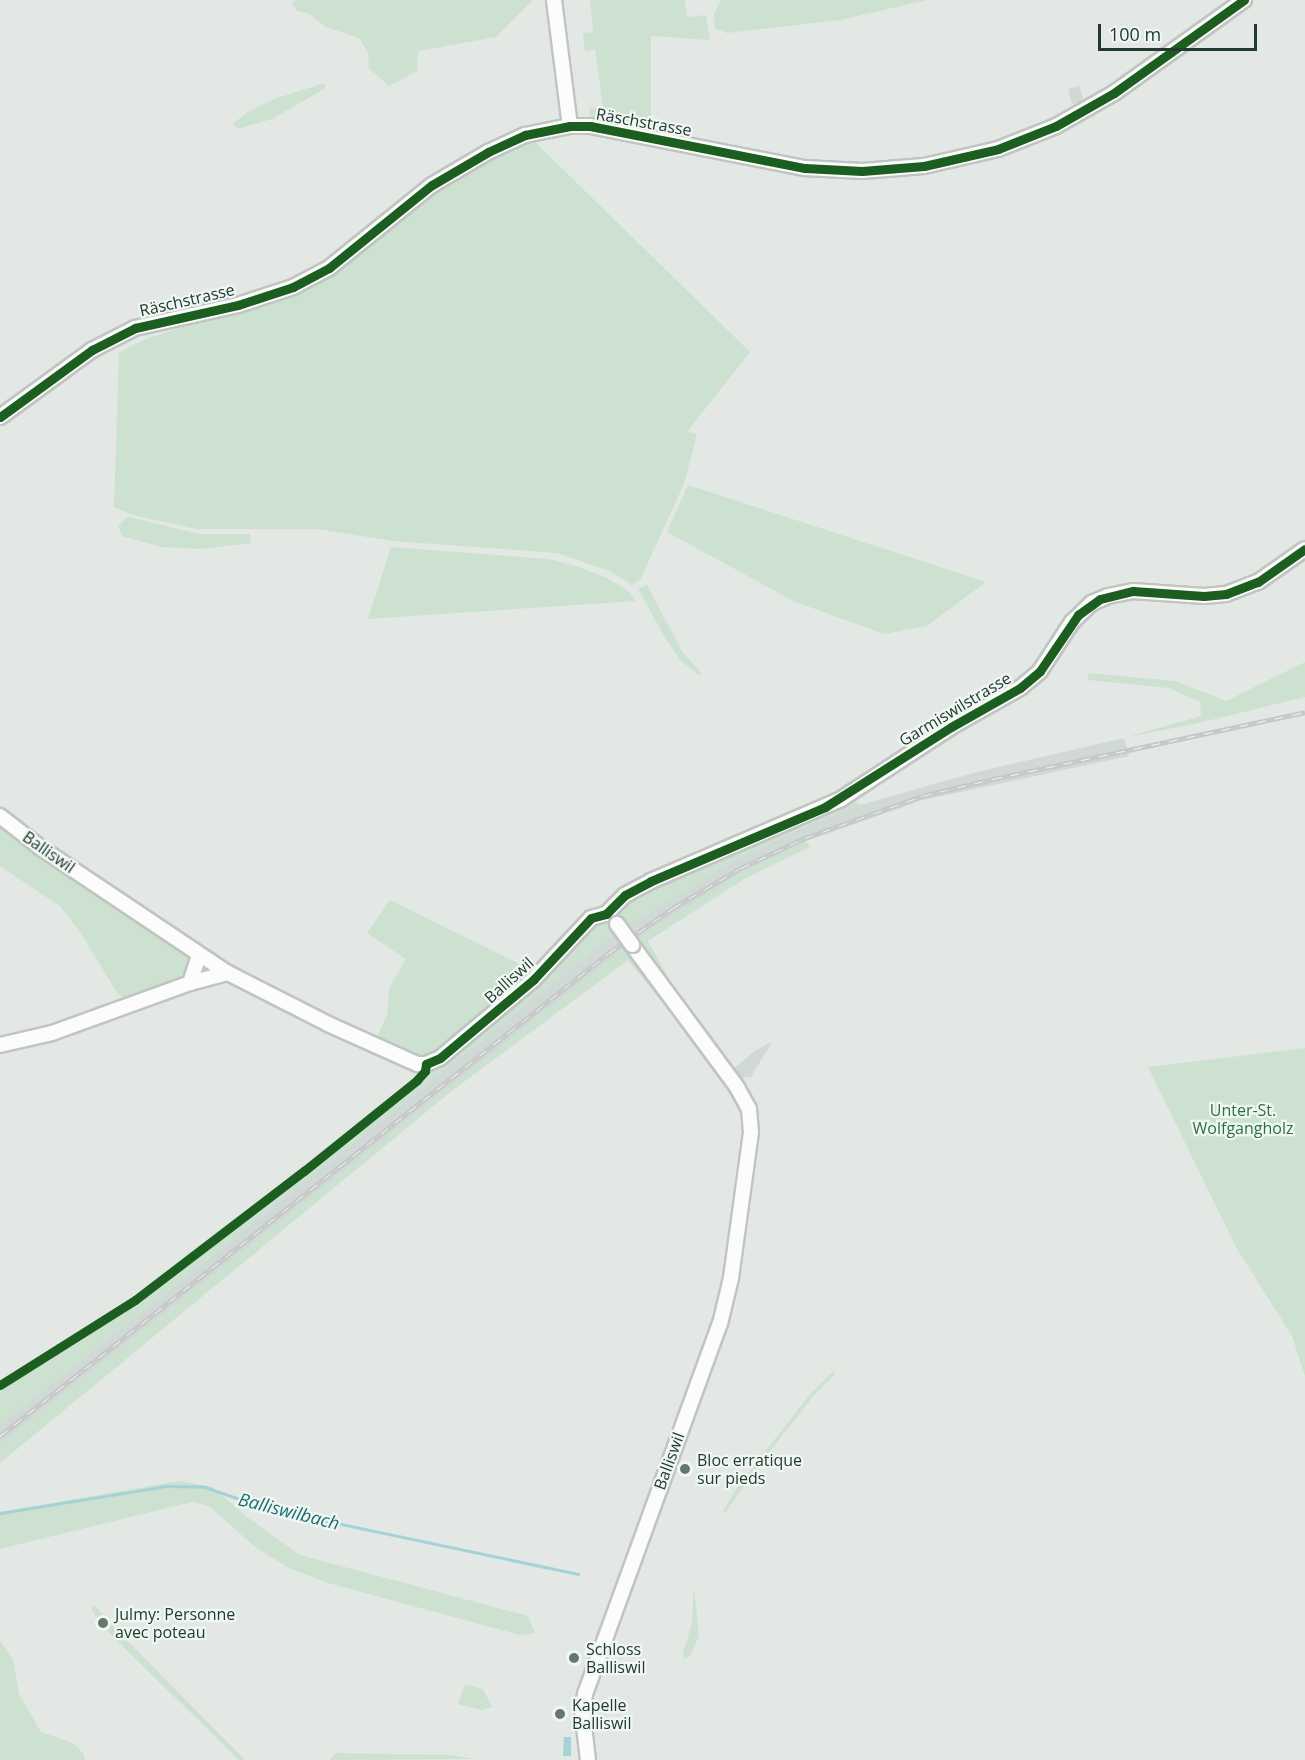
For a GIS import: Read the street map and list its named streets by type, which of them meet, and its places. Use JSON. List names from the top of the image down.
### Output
{
  "streets": {
    "street": ["Räschstrasse", "Garmiswilstrasse", "Balliswil"]
  },
  "crossings": [
    ["Garmiswilstrasse", "Balliswil"]
  ],
  "water": ["Balliswilbach"],
  "parks": ["Unter-St. Wolfgangholz"],
  "places": [
    "Bloc erratique sur pieds",
    "Julmy: Personne avec poteau",
    "Schloss Balliswil",
    "Kapelle Balliswil"
  ],
  "scale_bar": "100 m"
}
